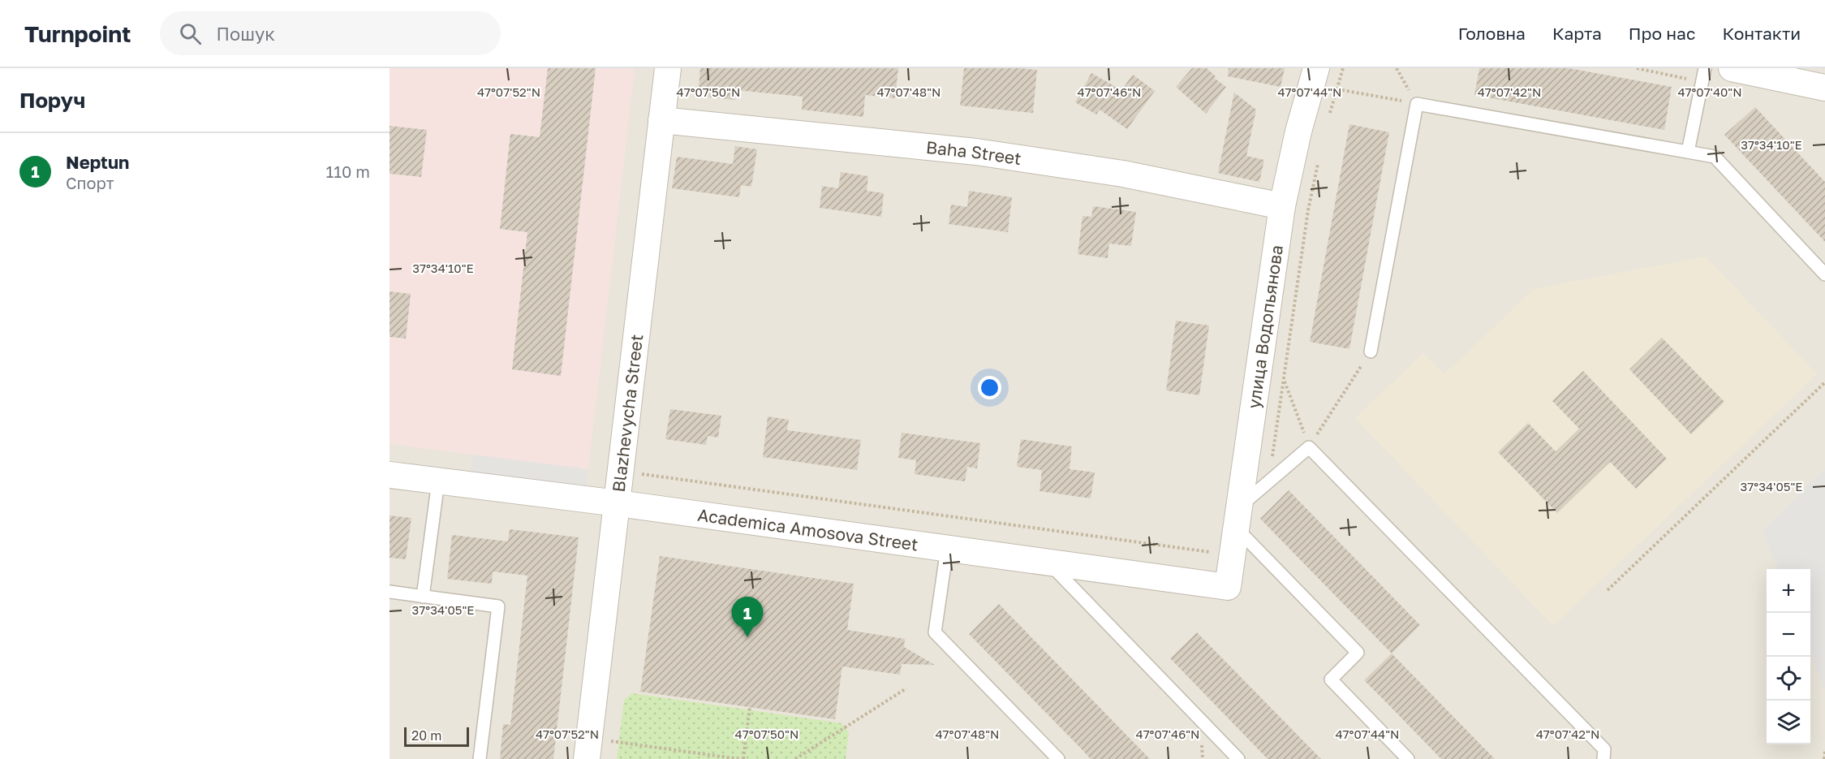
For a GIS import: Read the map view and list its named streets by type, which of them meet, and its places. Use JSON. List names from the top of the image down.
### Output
{
  "streets": {
    "street": [
      "Baha Street",
      "улица Водопьянова",
      "Blazhevycha Street",
      "Academica Amosova Street"
    ]
  },
  "crossings": [
    ["Baha Street", "улица Водопьянова"],
    ["Baha Street", "Blazhevycha Street"],
    ["улица Водопьянова", "Academica Amosova Street"],
    ["Blazhevycha Street", "Academica Amosova Street"]
  ],
  "scale_bar": "20 m",
  "page": {
    "header": "Turnpoint",
    "search": "Пошук",
    "nav": [
      "Головна",
      "Карта",
      "Про нас",
      "Контакти"
    ],
    "heading": "Поруч",
    "list": [
      {
        "mark": "1",
        "name": "Neptun",
        "note": "Спорт",
        "value": "110 m"
      }
    ],
    "map_buttons": ["+", "−"],
    "pins": "1",
    "scale": "20 m"
  },
  "coordinates": [
    "47°07'52\"N",
    "47°07'50\"N",
    "47°07'48\"N",
    "47°07'46\"N",
    "47°07'44\"N",
    "47°07'42\"N",
    "47°07'40\"N",
    "37°34'10\"E",
    "37°34'05\"E"
  ]
}
